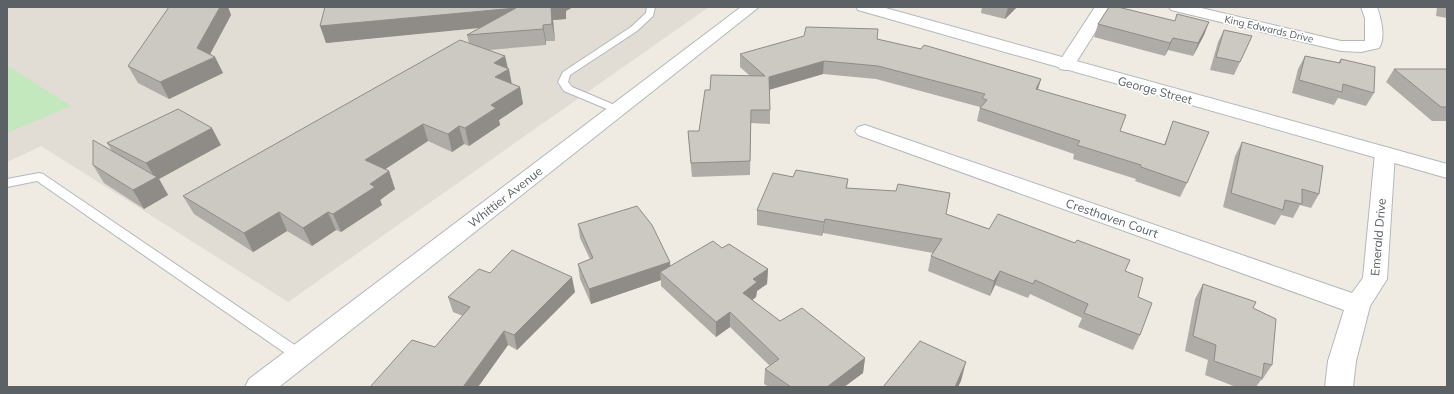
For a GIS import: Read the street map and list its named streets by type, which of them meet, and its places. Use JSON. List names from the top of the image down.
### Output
{
  "streets": {
    "street": [
      "King Edwards Drive",
      "George Street",
      "Whittier Avenue",
      "Cresthaven Court",
      "Emerald Drive"
    ]
  },
  "crossings": [
    ["George Street", "Emerald Drive"],
    ["Cresthaven Court", "Emerald Drive"]
  ]
}
